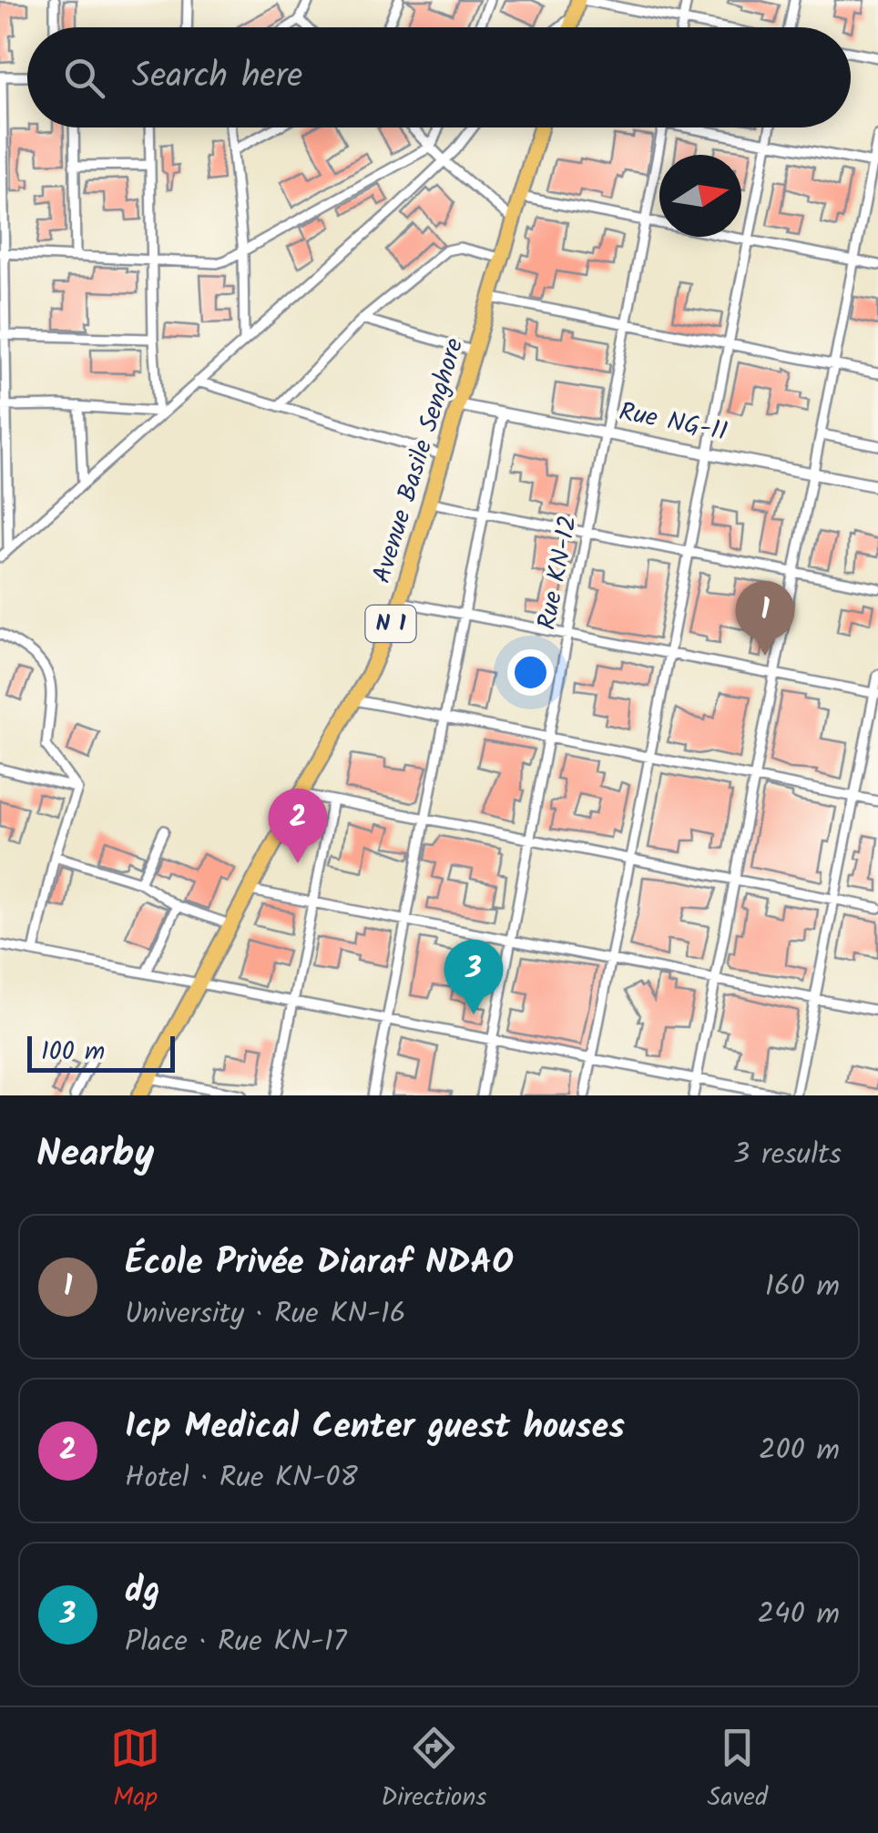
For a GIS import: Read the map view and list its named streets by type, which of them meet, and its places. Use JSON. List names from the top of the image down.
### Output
{
  "streets": {
    "highway": ["Avenue Basile Senghore", "N 1"],
    "street": ["Rue NG-11", "Rue KN-12"]
  },
  "crossings": [
    ["Rue NG-11", "Avenue Basile Senghore"],
    ["Rue NG-11", "Rue KN-12"]
  ],
  "scale_bar": "100 m",
  "north": "right",
  "page": {
    "search": "Search here",
    "pins": ["1", "2", "3"],
    "scale": "100 m",
    "heading": ["Nearby", "3 results"],
    "list": [
      {
        "mark": "1",
        "name": "École Privée Diaraf NDAO",
        "note": "University · Rue KN-16",
        "value": "160 m"
      },
      {
        "mark": "2",
        "name": "Icp Medical Center guest houses",
        "note": "Hotel · Rue KN-08",
        "value": "200 m"
      },
      {
        "mark": "3",
        "name": "dg",
        "note": "Place · Rue KN-17",
        "value": "240 m"
      }
    ],
    "nav": ["Map", "Directions", "Saved"]
  }
}
